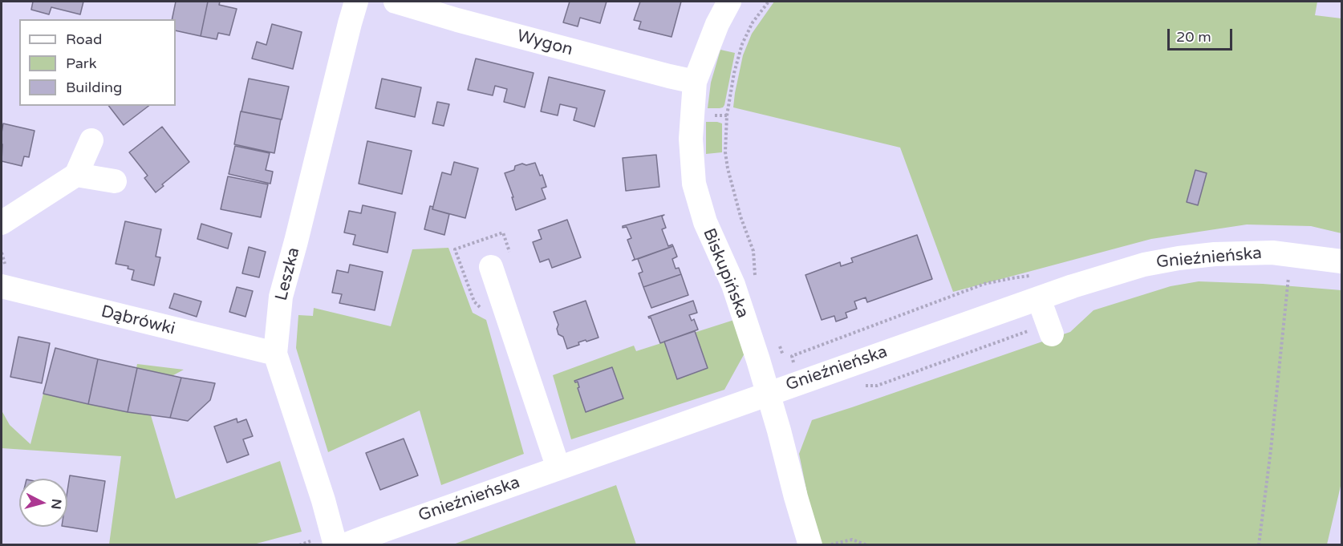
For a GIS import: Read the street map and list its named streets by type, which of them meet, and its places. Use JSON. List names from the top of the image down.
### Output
{
  "streets": {
    "street": [
      "Wygon",
      "Gnieźnieńska",
      "Biskupińska",
      "Leszka",
      "Dąbrówki"
    ]
  },
  "crossings": [
    ["Wygon", "Biskupińska"],
    ["Gnieźnieńska", "Biskupińska"],
    ["Leszka", "Dąbrówki"]
  ],
  "legend": ["Road", "Park", "Building"],
  "scale_bar": "20 m",
  "north": "right"
}
